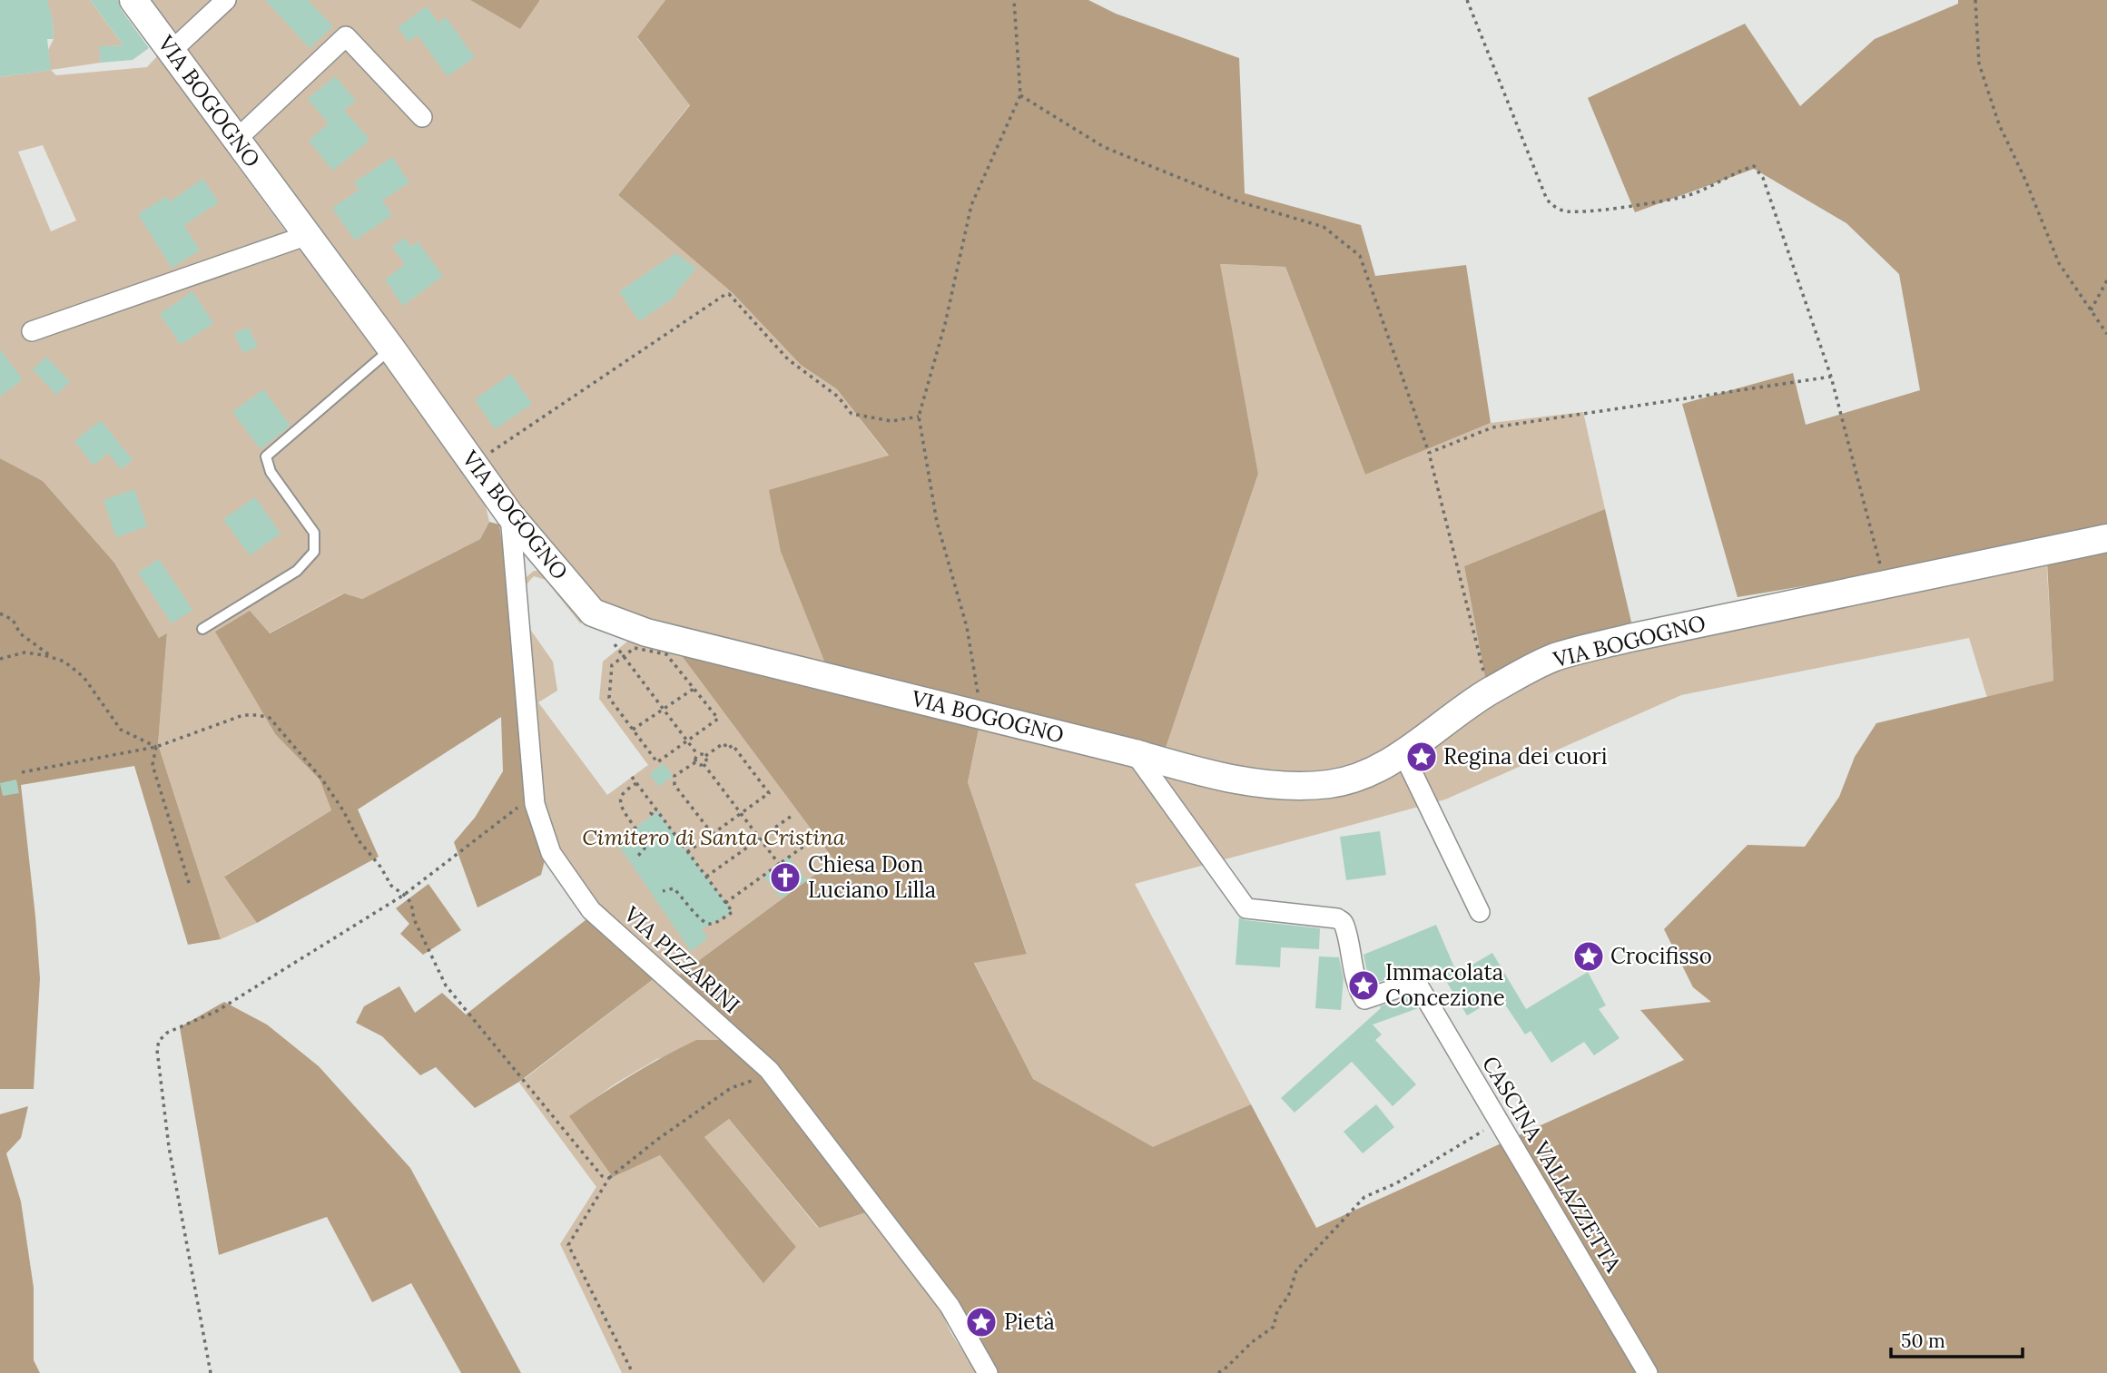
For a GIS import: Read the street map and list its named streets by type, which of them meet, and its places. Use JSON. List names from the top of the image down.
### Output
{
  "streets": {
    "main road": ["VIA BOGOGNO"],
    "street": ["VIA PIZZARINI", "CASCINA VALLAZZETTA"]
  },
  "crossings": [
    ["VIA BOGOGNO", "VIA PIZZARINI"],
    ["VIA BOGOGNO", "CASCINA VALLAZZETTA"]
  ],
  "parks": ["Cimitero di Santa Cristina"],
  "places": {
    "place": [
      "Regina dei cuori",
      "Crocifisso",
      "Immacolata Concezione",
      "Pietà"
    ],
    "church": ["Chiesa Don Luciano Lilla"]
  },
  "scale_bar": "50 m"
}
